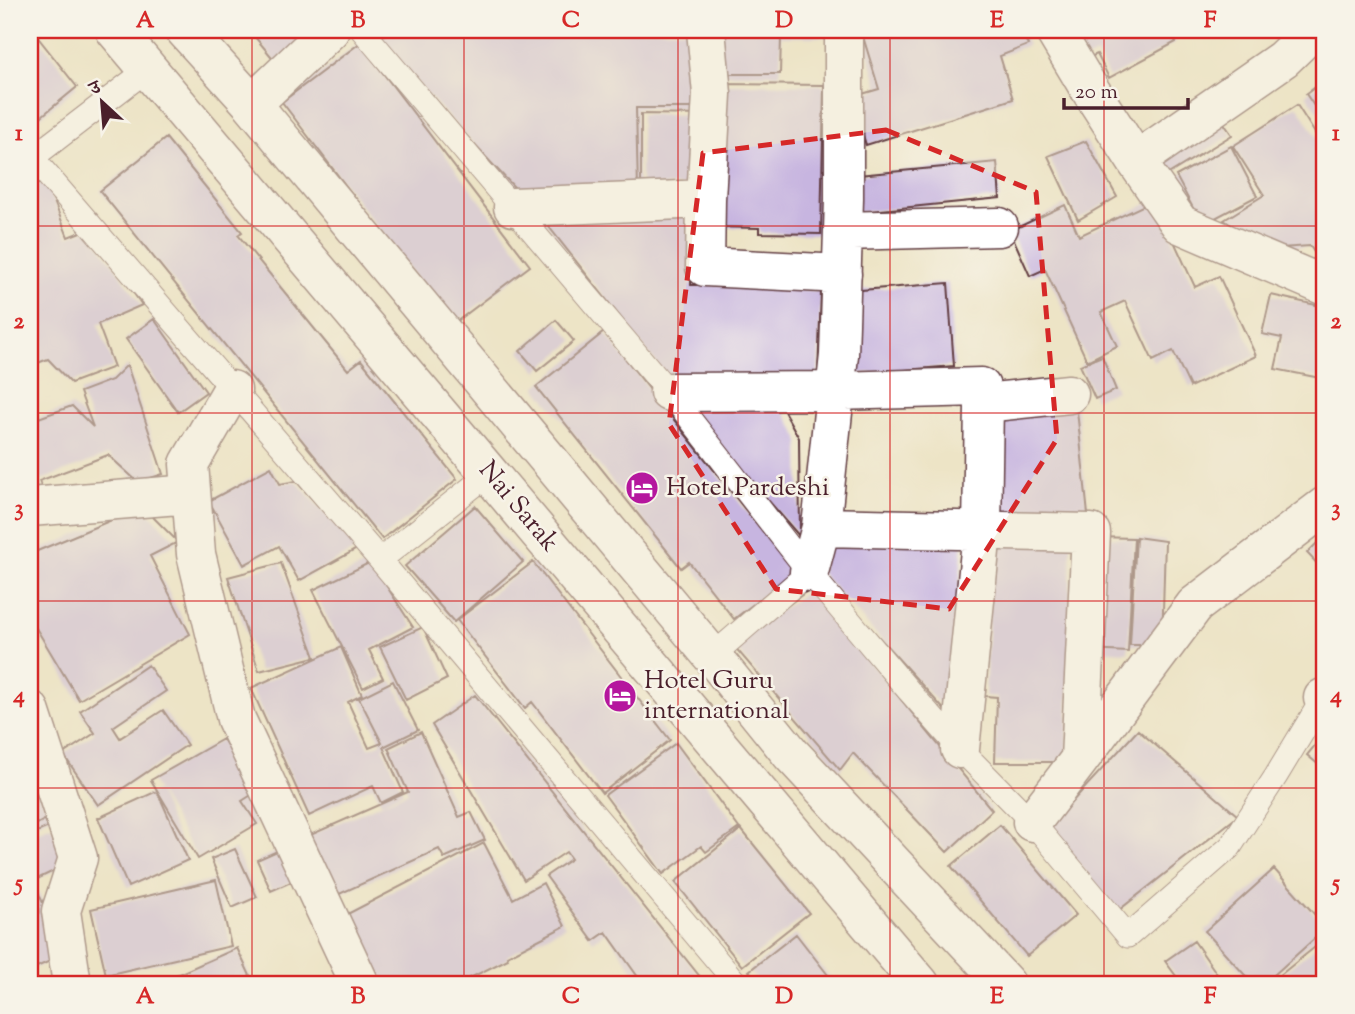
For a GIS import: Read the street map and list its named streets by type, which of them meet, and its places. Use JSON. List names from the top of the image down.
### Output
{
  "streets": {
    "street": ["Nai Sarak"]
  },
  "places": {
    "hotel": ["Hotel Pardeshi", "Hotel Guru international"]
  },
  "scale_bar": "20 m",
  "north": "top left",
  "grid": {
    "columns": [
      "A",
      "B",
      "C",
      "D",
      "E",
      "F"
    ],
    "rows": [
      "1",
      "2",
      "3",
      "4",
      "5"
    ]
  }
}
